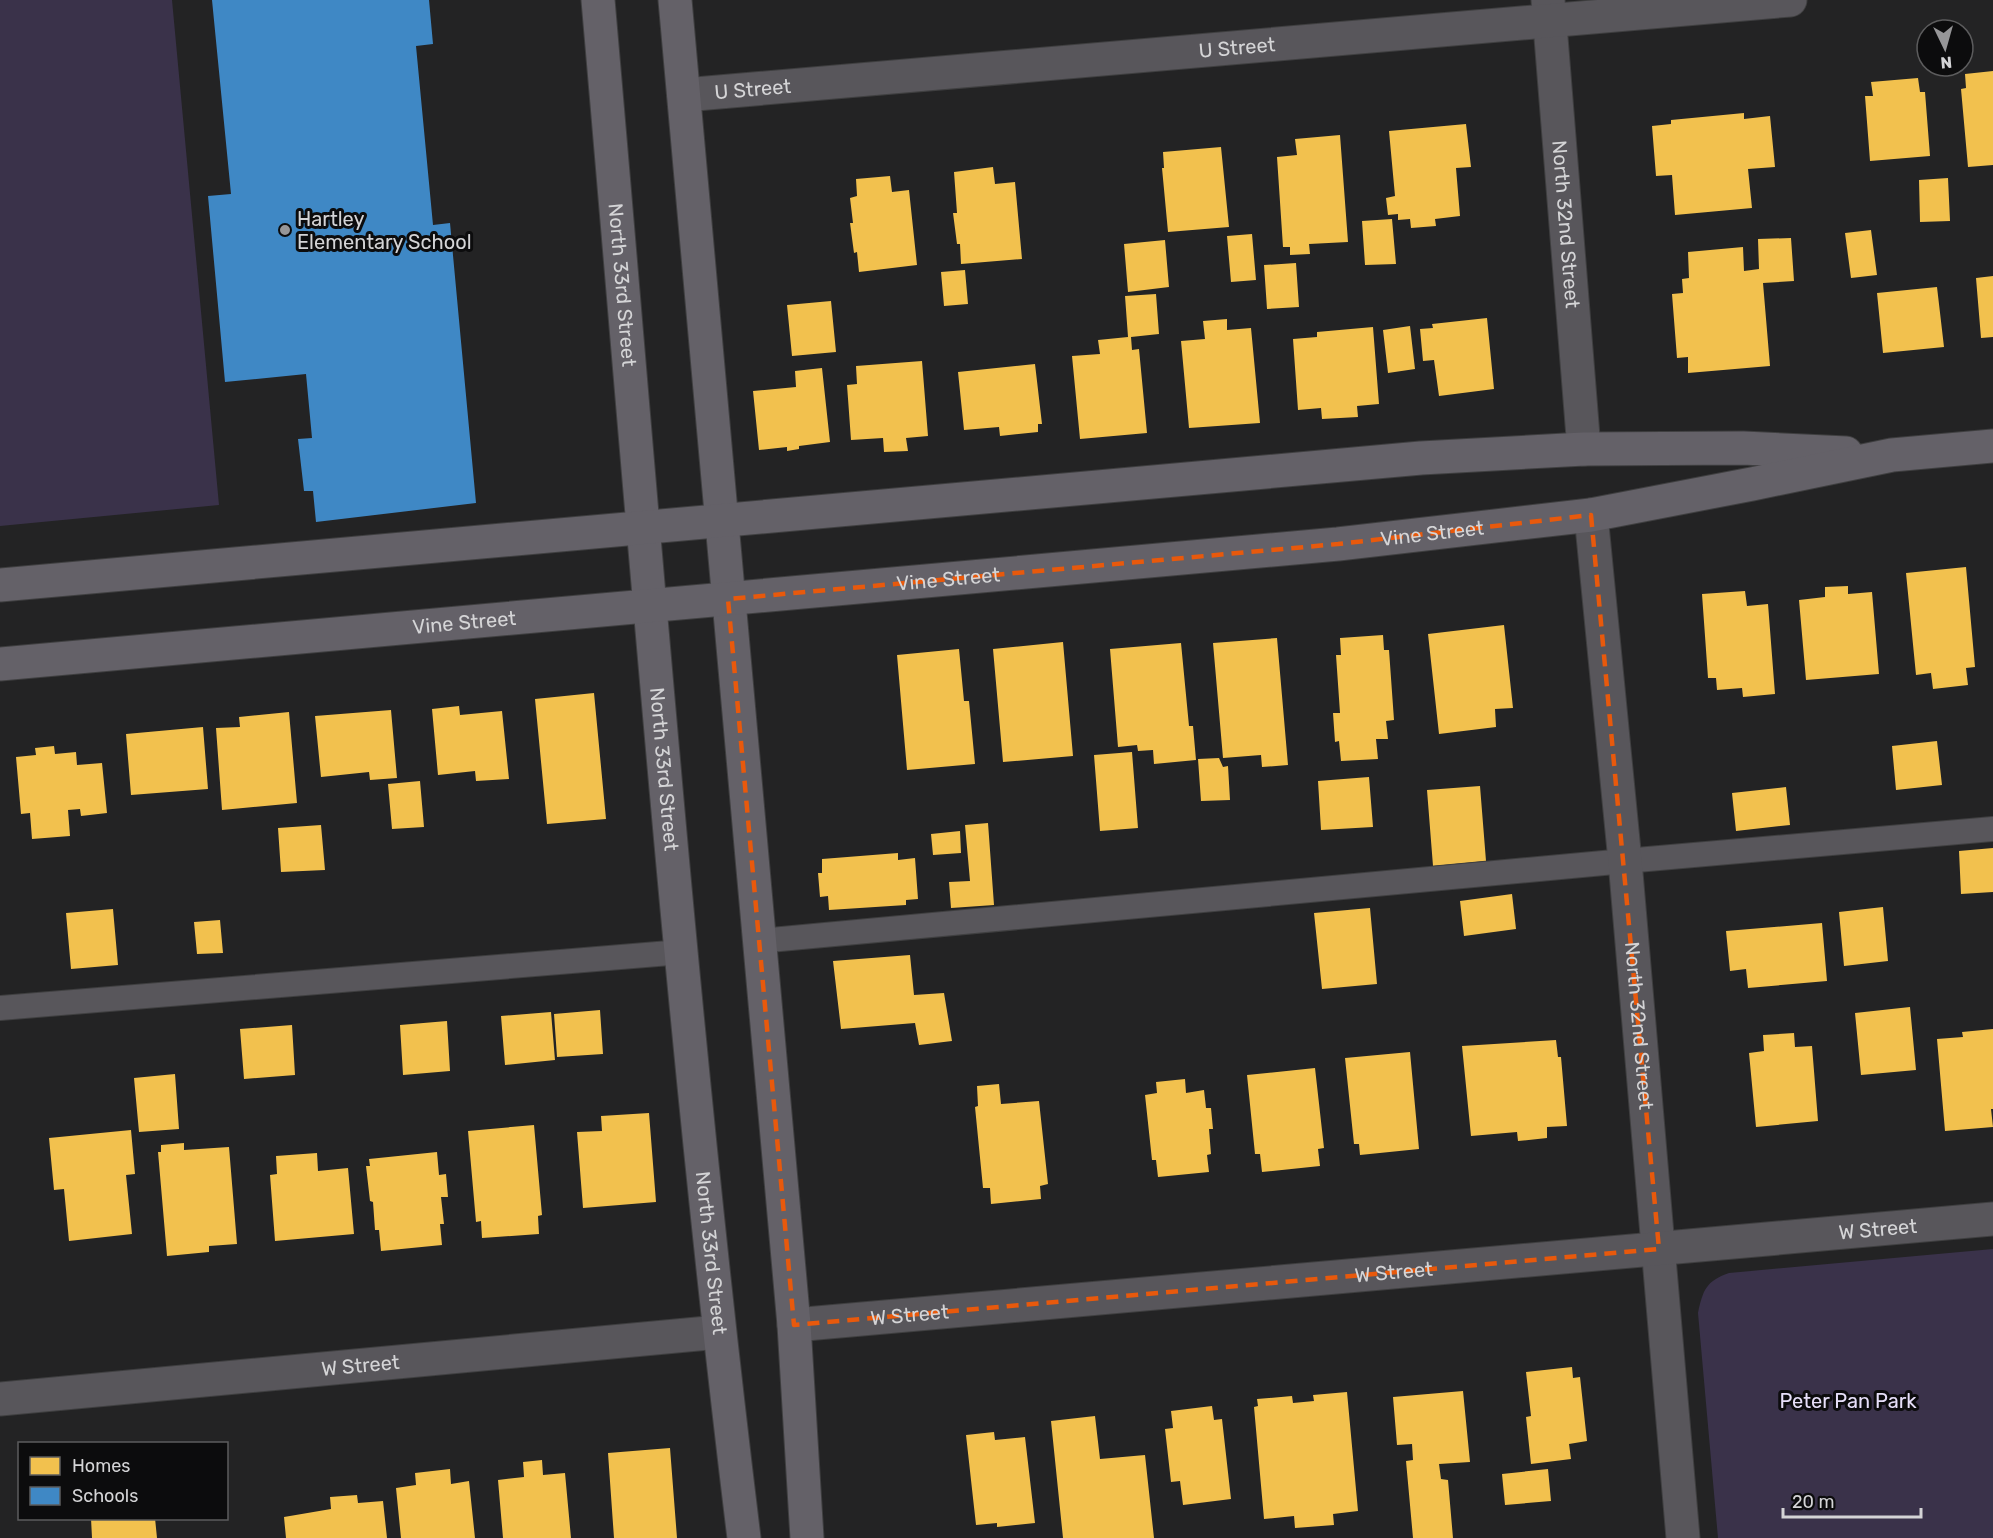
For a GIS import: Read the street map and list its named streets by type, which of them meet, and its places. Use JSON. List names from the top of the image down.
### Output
{
  "streets": {
    "main road": ["North 33rd Street", "Vine Street"],
    "street": ["U Street", "North 32nd Street", "W Street"]
  },
  "crossings": [
    ["U Street", "North 32nd Street"],
    ["North 32nd Street", "Vine Street"],
    ["North 32nd Street", "W Street"],
    ["North 33rd Street", "Vine Street"],
    ["North 33rd Street", "W Street"]
  ],
  "parks": ["Peter Pan Park"],
  "places": ["Hartley Elementary School"],
  "legend": ["Homes", "Schools"],
  "scale_bar": "20 m",
  "north": "bottom"
}
